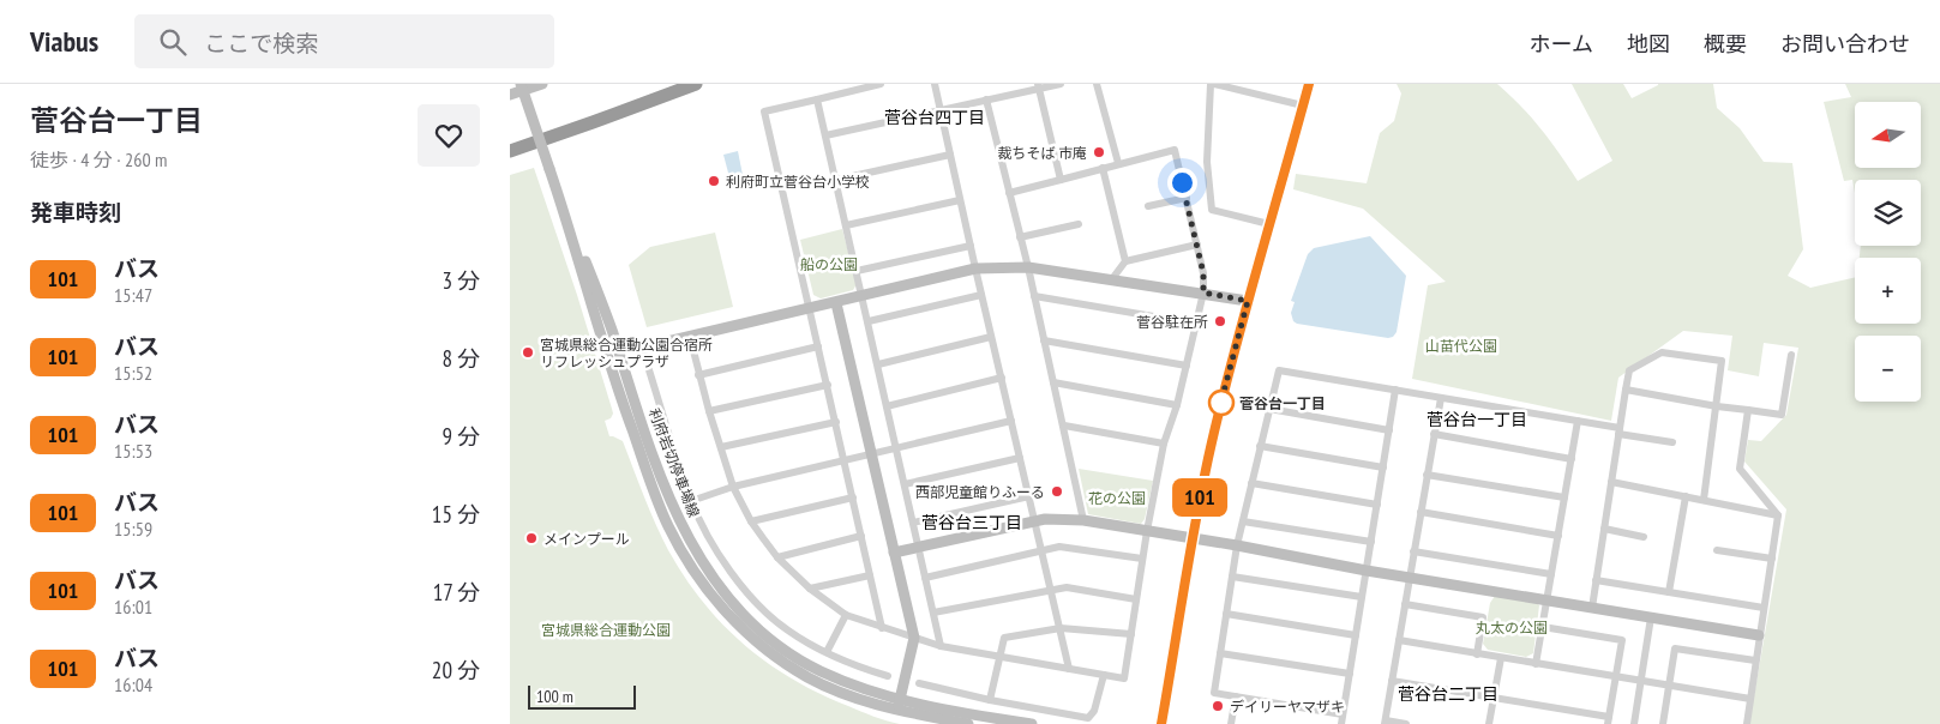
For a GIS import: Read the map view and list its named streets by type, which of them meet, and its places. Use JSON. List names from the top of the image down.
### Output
{
  "streets": {
    "street": ["利府岩切停車場線"]
  },
  "districts": [
    "菅谷台四丁目",
    "菅谷台一丁目",
    "菅谷台三丁目",
    "菅谷台二丁目"
  ],
  "parks": [
    "船の公園",
    "山苗代公園",
    "花の公園",
    "丸太の公園",
    "宮城県総合運動公園"
  ],
  "places": [
    "裁ちそば 市庵",
    "利府町立菅谷台小学校",
    "菅谷駐在所",
    "宮城県総合運動公園合宿所 リフレッシュプラザ",
    "菅谷台一丁目",
    "西部児童館りふーる",
    "メインプール",
    "デイリーヤマザキ"
  ],
  "lines": ["bus line 101"],
  "scale_bar": "100 m",
  "north": "left",
  "page": {
    "header": "Viabus",
    "search": "ここで検索",
    "nav": [
      "ホーム",
      "地図",
      "概要",
      "お問い合わせ"
    ],
    "heading": [
      ["菅谷台一丁目", "徒歩 · 4 分 · 260 m"],
      "発車時刻"
    ],
    "on_map": "101",
    "map_buttons": ["+", "−"],
    "list": [
      {
        "mark": "101",
        "name": "バス",
        "note": "15:47",
        "value": "3 分"
      },
      {
        "mark": "101",
        "name": "バス",
        "note": "15:52",
        "value": "8 分"
      },
      {
        "mark": "101",
        "name": "バス",
        "note": "15:53",
        "value": "9 分"
      },
      {
        "mark": "101",
        "name": "バス",
        "note": "15:59",
        "value": "15 分"
      },
      {
        "mark": "101",
        "name": "バス",
        "note": "16:01",
        "value": "17 分"
      },
      {
        "mark": "101",
        "name": "バス",
        "note": "16:04",
        "value": "20 分"
      }
    ],
    "scale": "100 m"
  }
}
